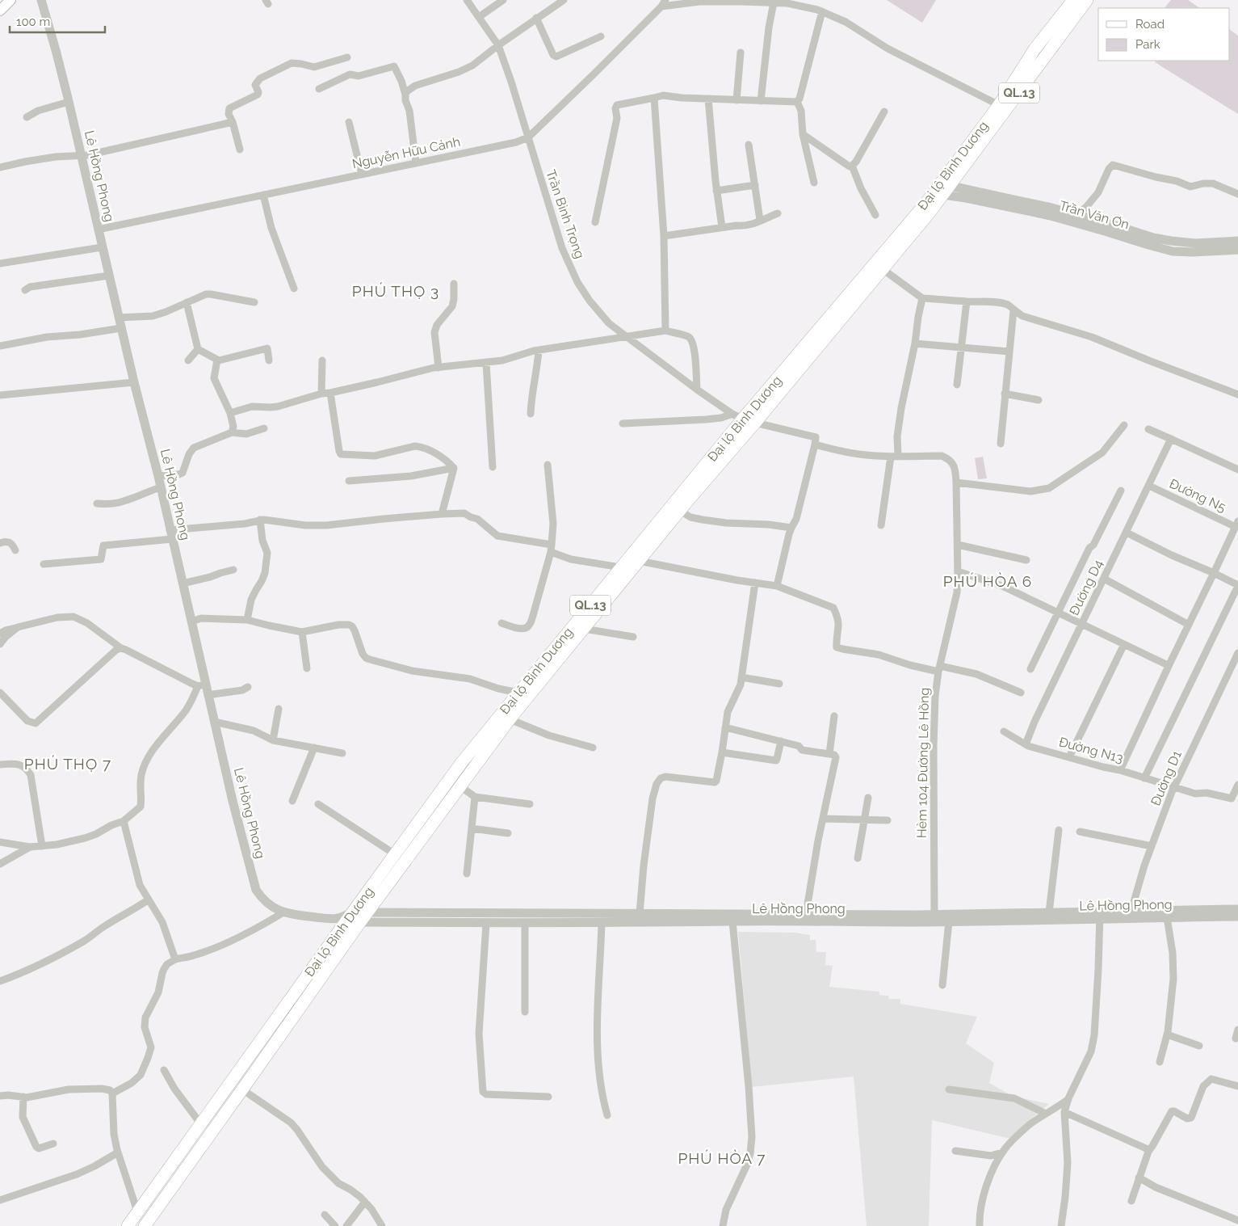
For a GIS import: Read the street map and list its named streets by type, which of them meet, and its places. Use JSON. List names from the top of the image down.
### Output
{
  "streets": {
    "highway": ["QL.13", "Đại lộ Bình Dương"],
    "street": [
      "Nguyễn Hữu Cảnh",
      "Lê Hồng Phong",
      "Trần Bình Trọng",
      "Trần Văn Ơn",
      "Đường N5",
      "Đường D4",
      "Đường N13",
      "Hẻm 104 Đường Lê Hồng",
      "Đường D1"
    ]
  },
  "crossings": [
    ["Nguyễn Hữu Cảnh", "Lê Hồng Phong"],
    ["Nguyễn Hữu Cảnh", "Trần Bình Trọng"],
    ["Đại lộ Bình Dương", "Lê Hồng Phong"],
    ["Đại lộ Bình Dương", "Trần Bình Trọng"],
    ["Đại lộ Bình Dương", "Trần Văn Ơn"],
    ["Đại lộ Bình Dương", "Hẻm 104 Đường Lê Hồng"],
    ["Lê Hồng Phong", "Hẻm 104 Đường Lê Hồng"],
    ["Lê Hồng Phong", "Đường D1"],
    ["Đường N5", "Đường D4"],
    ["Đường D4", "Đường N13"],
    ["Đường N13", "Đường D1"]
  ],
  "districts": [
    "PHÚ THỌ 3",
    "PHÚ HÒA 6",
    "PHÚ THỌ 7",
    "PHÚ HÒA 7"
  ],
  "legend": ["Road", "Park"],
  "scale_bar": "100 m"
}
